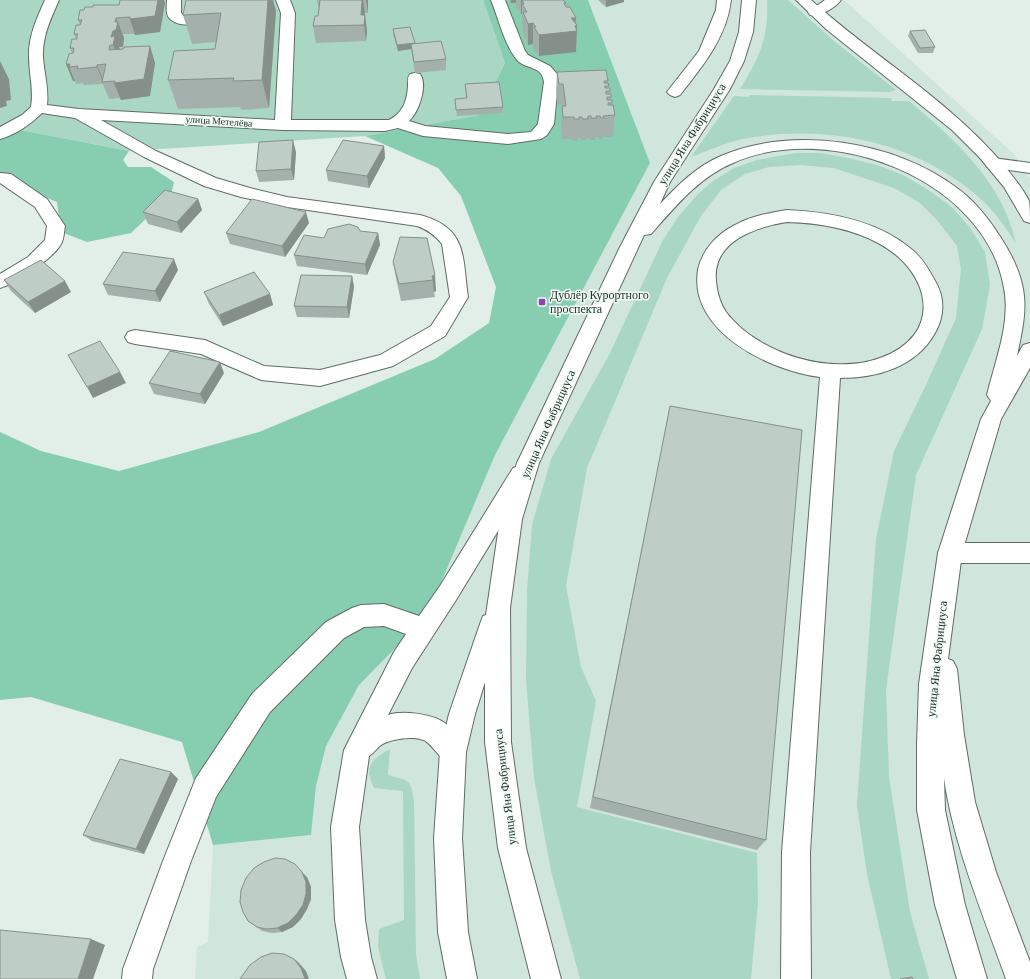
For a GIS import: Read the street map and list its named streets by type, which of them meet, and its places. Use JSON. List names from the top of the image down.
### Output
{
  "streets": {
    "main road": ["улица Метелёва", "улица Яна Фабрициуса"]
  },
  "places": {
    "transit": ["Дублёр Курортного проспекта"]
  }
}
